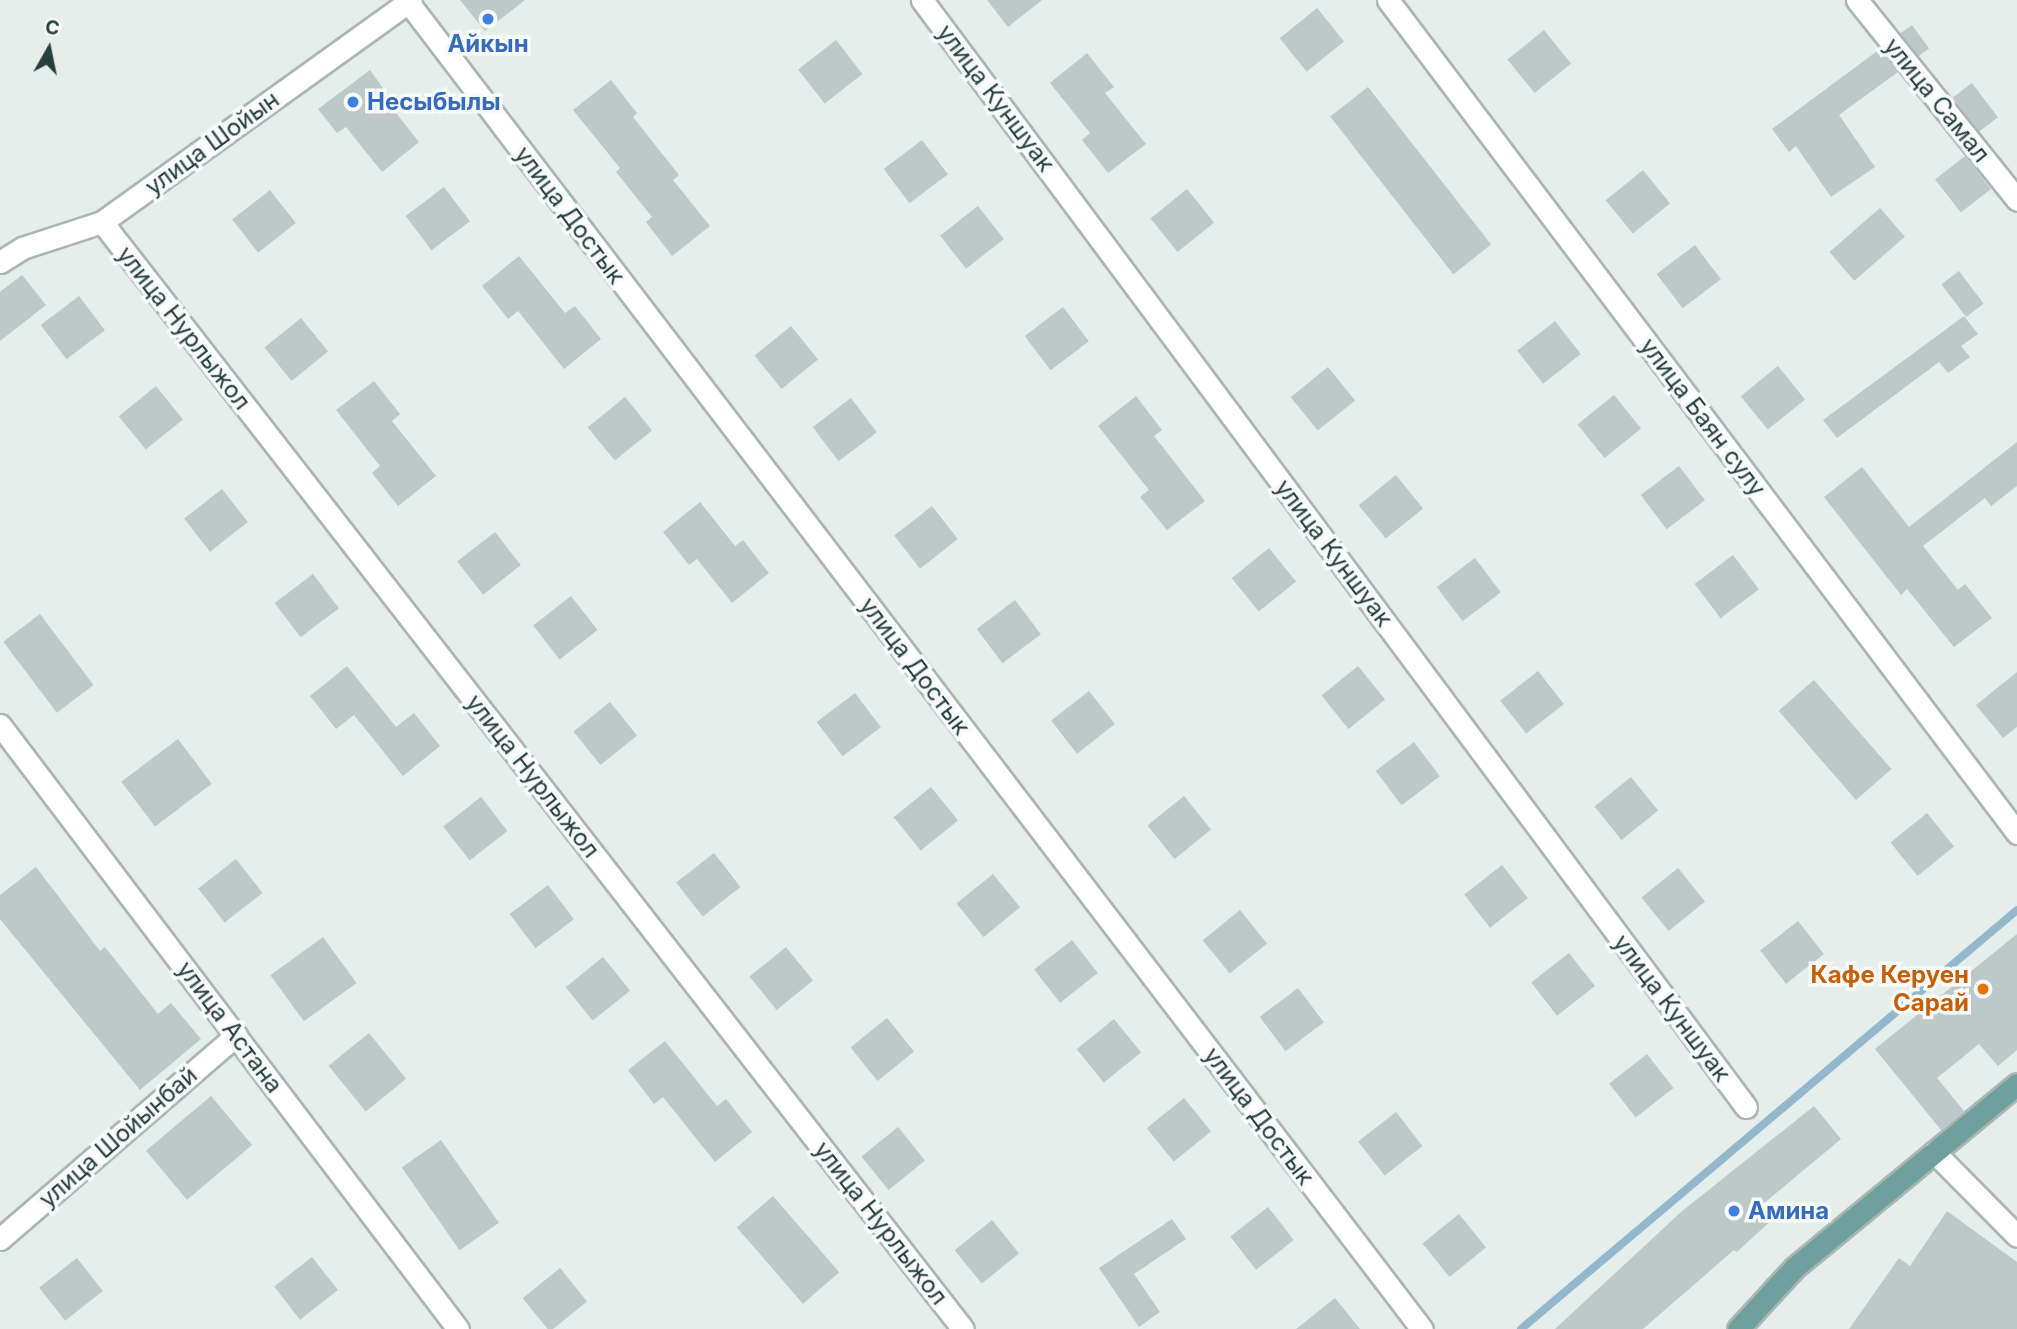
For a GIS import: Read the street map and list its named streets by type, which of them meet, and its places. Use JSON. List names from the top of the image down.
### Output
{
  "streets": {
    "street": [
      "улица Куншуак",
      "улица Самал",
      "улица Шойын",
      "улица Достык",
      "улица Нурлыжол",
      "улица Баян сулу",
      "улица Астана",
      "улица Шойынбай"
    ]
  },
  "crossings": [
    ["улица Шойын", "улица Достык"],
    ["улица Шойын", "улица Нурлыжол"],
    ["улица Астана", "улица Шойынбай"]
  ],
  "places": [
    "Айкын",
    "Несыбылы",
    "Кафе Керуен Сарай",
    "Амина"
  ],
  "north": "top"
}
